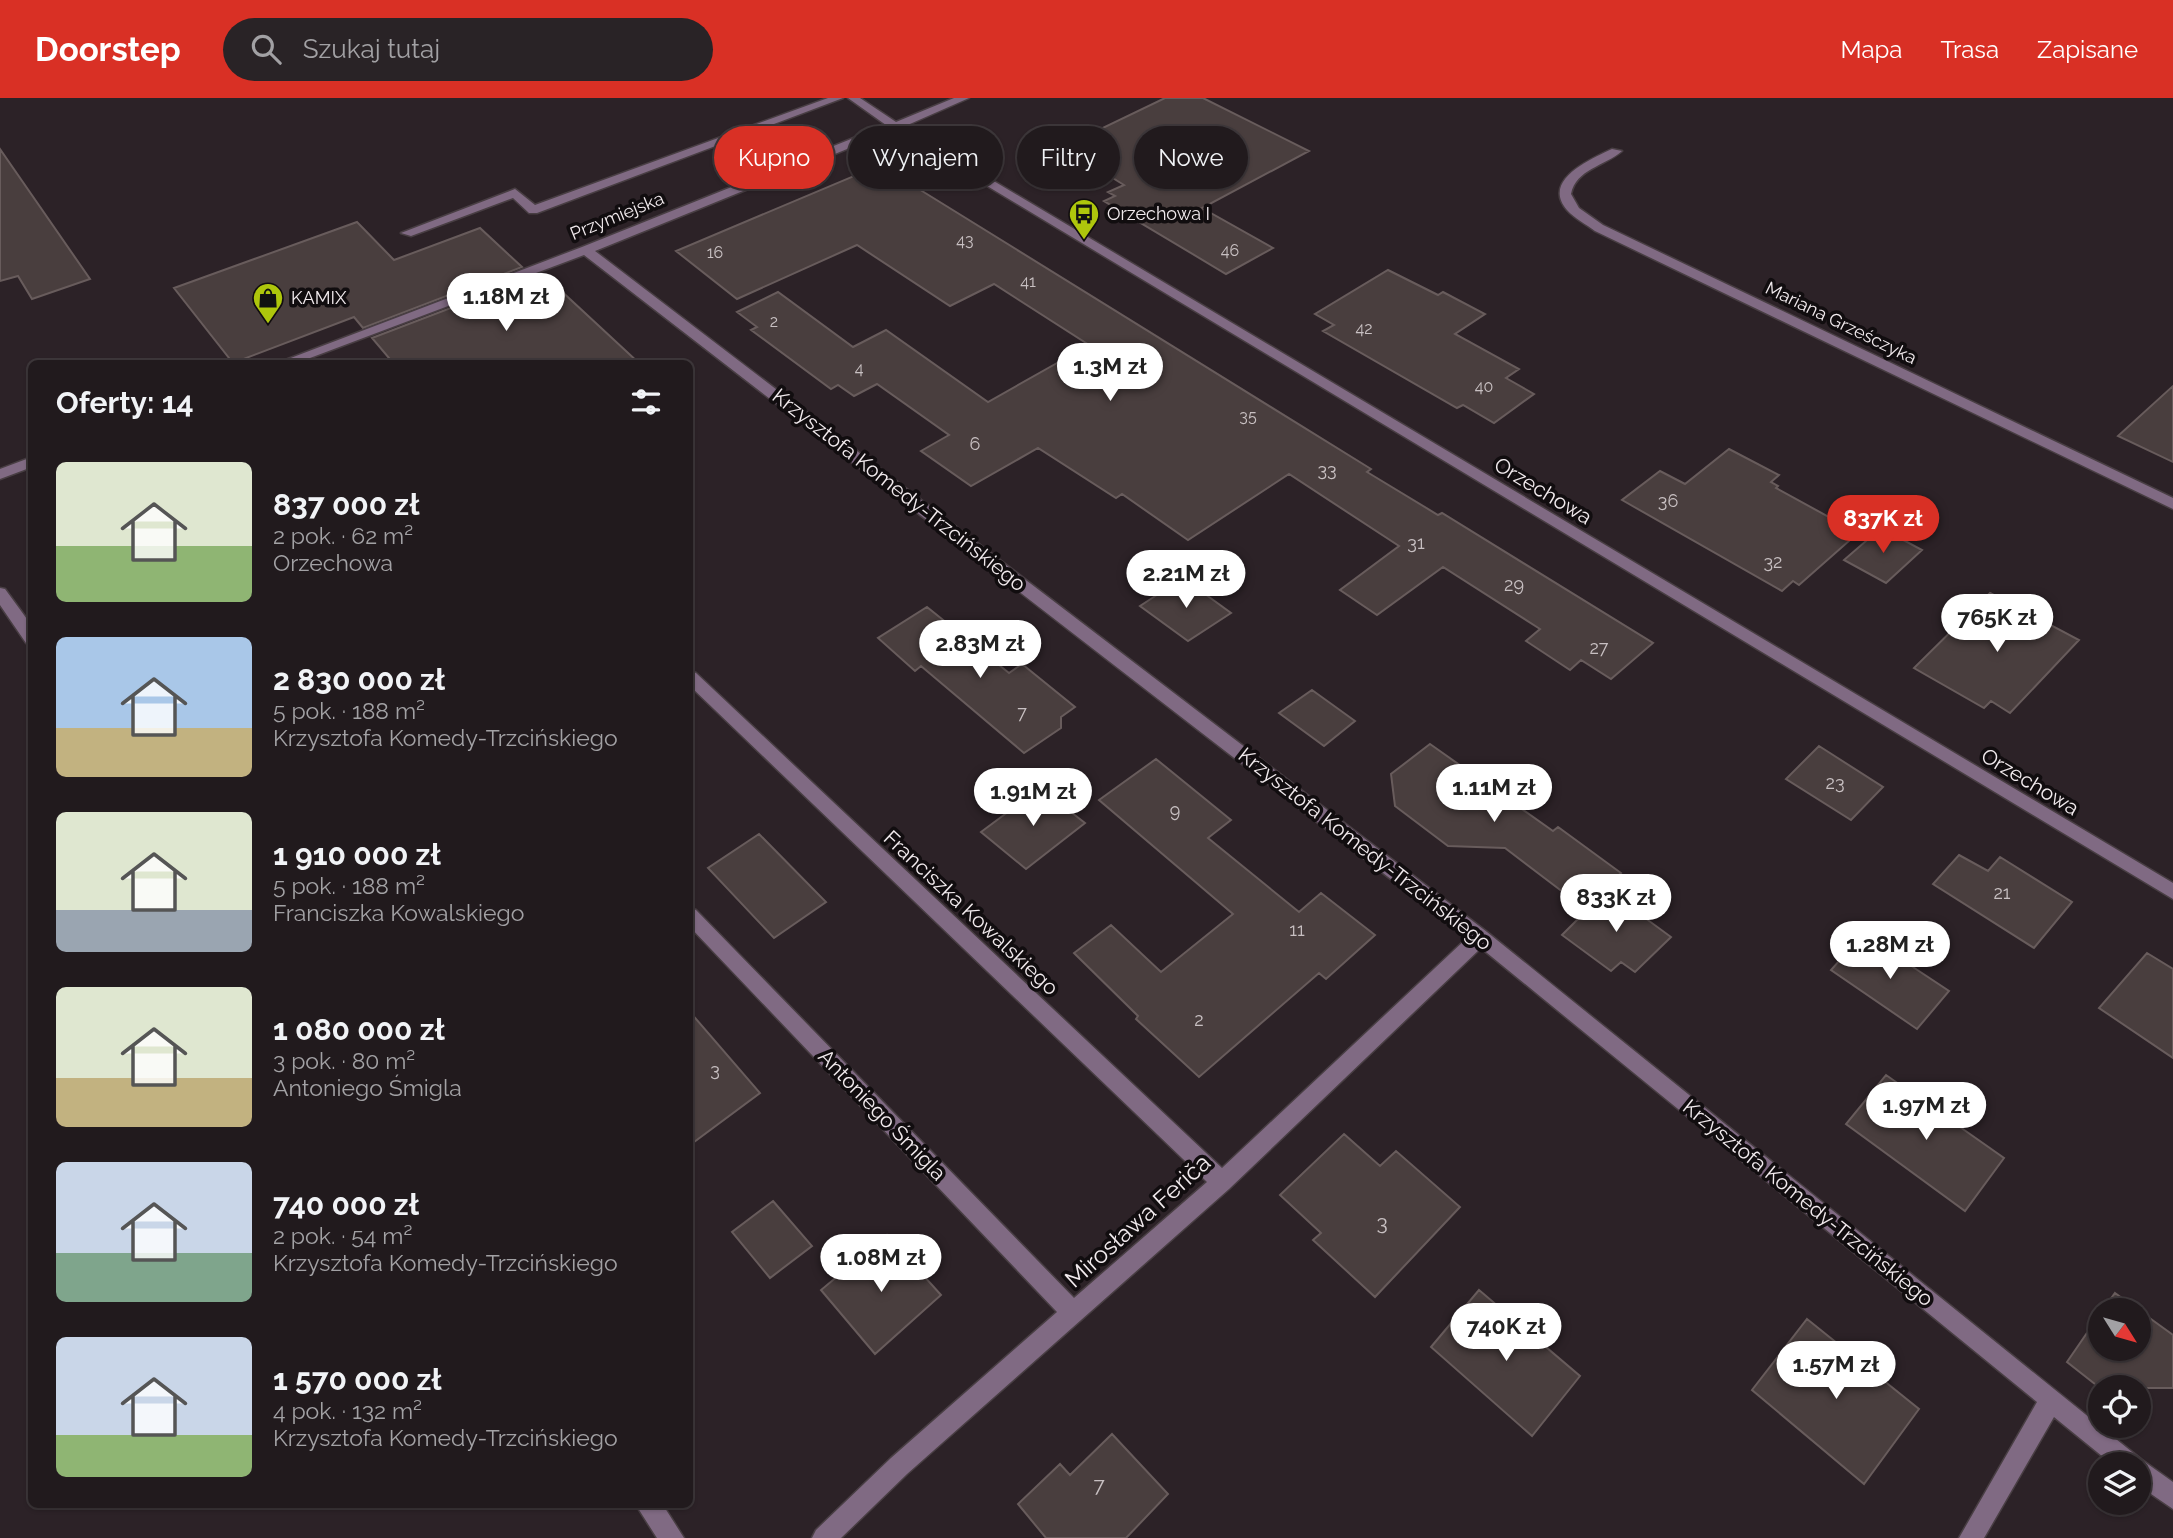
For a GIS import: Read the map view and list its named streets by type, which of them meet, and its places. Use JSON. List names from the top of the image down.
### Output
{
  "streets": {
    "street": [
      "Przymiejska",
      "Mariana Grześczyka",
      "Krzysztofa Komedy-Trzcińskiego",
      "Orzechowa",
      "Franciszka Kowalskiego",
      "Antoniego Śmigla",
      "Mirosława Feriča"
    ]
  },
  "crossings": [
    ["Przymiejska", "Krzysztofa Komedy-Trzcińskiego"],
    ["Przymiejska", "Orzechowa"],
    ["Krzysztofa Komedy-Trzcińskiego", "Mirosława Feriča"],
    ["Franciszka Kowalskiego", "Mirosława Feriča"],
    ["Antoniego Śmigla", "Mirosława Feriča"]
  ],
  "places": {
    "bus stop": ["Orzechowa I"],
    "shop": ["KAMIX"]
  },
  "house_numbers": [
    "43",
    "46",
    "16",
    "41",
    "2",
    "42",
    "4",
    "40",
    "35",
    "6",
    "33",
    "36",
    "31",
    "32",
    "29",
    "27",
    "7",
    "23",
    "9",
    "21",
    "11",
    "2",
    "3",
    "3",
    "7"
  ],
  "north": "bottom right",
  "page": {
    "header": "Doorstep",
    "search": "Szukaj tutaj",
    "nav": ["Mapa", "Trasa", "Zapisane"],
    "chip": [
      "Kupno",
      "Wynajem",
      "Filtry",
      "Nowe"
    ],
    "price": [
      "1.18M zł",
      "1.3M zł",
      "837K zł",
      "2.21M zł",
      "765K zł",
      "2.83M zł",
      "1.11M zł",
      "1.91M zł",
      "833K zł",
      "1.28M zł",
      "1.97M zł",
      "1.08M zł",
      "740K zł",
      "1.57M zł"
    ],
    "heading": "Oferty: 14",
    "list": [
      {
        "name": "837 000 zł",
        "note": "2 pok. · 62 m² · Orzechowa"
      },
      {
        "name": "2 830 000 zł",
        "note": "5 pok. · 188 m² · Krzysztofa Komedy-Trzcińskiego"
      },
      {
        "name": "1 910 000 zł",
        "note": "5 pok. · 188 m² · Franciszka Kowalskiego"
      },
      {
        "name": "1 080 000 zł",
        "note": "3 pok. · 80 m² · Antoniego Śmigla"
      },
      {
        "name": "740 000 zł",
        "note": "2 pok. · 54 m² · Krzysztofa Komedy-Trzcińskiego"
      },
      {
        "name": "1 570 000 zł",
        "note": "4 pok. · 132 m² · Krzysztofa Komedy-Trzcińskiego"
      }
    ]
  }
}
